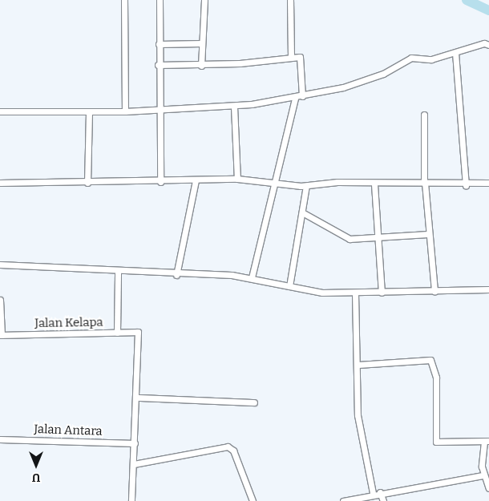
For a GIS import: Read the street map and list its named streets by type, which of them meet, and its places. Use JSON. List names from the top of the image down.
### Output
{
  "streets": {
    "street": ["Jalan Kelapa", "Jalan Antara"]
  },
  "north": "bottom"
}
